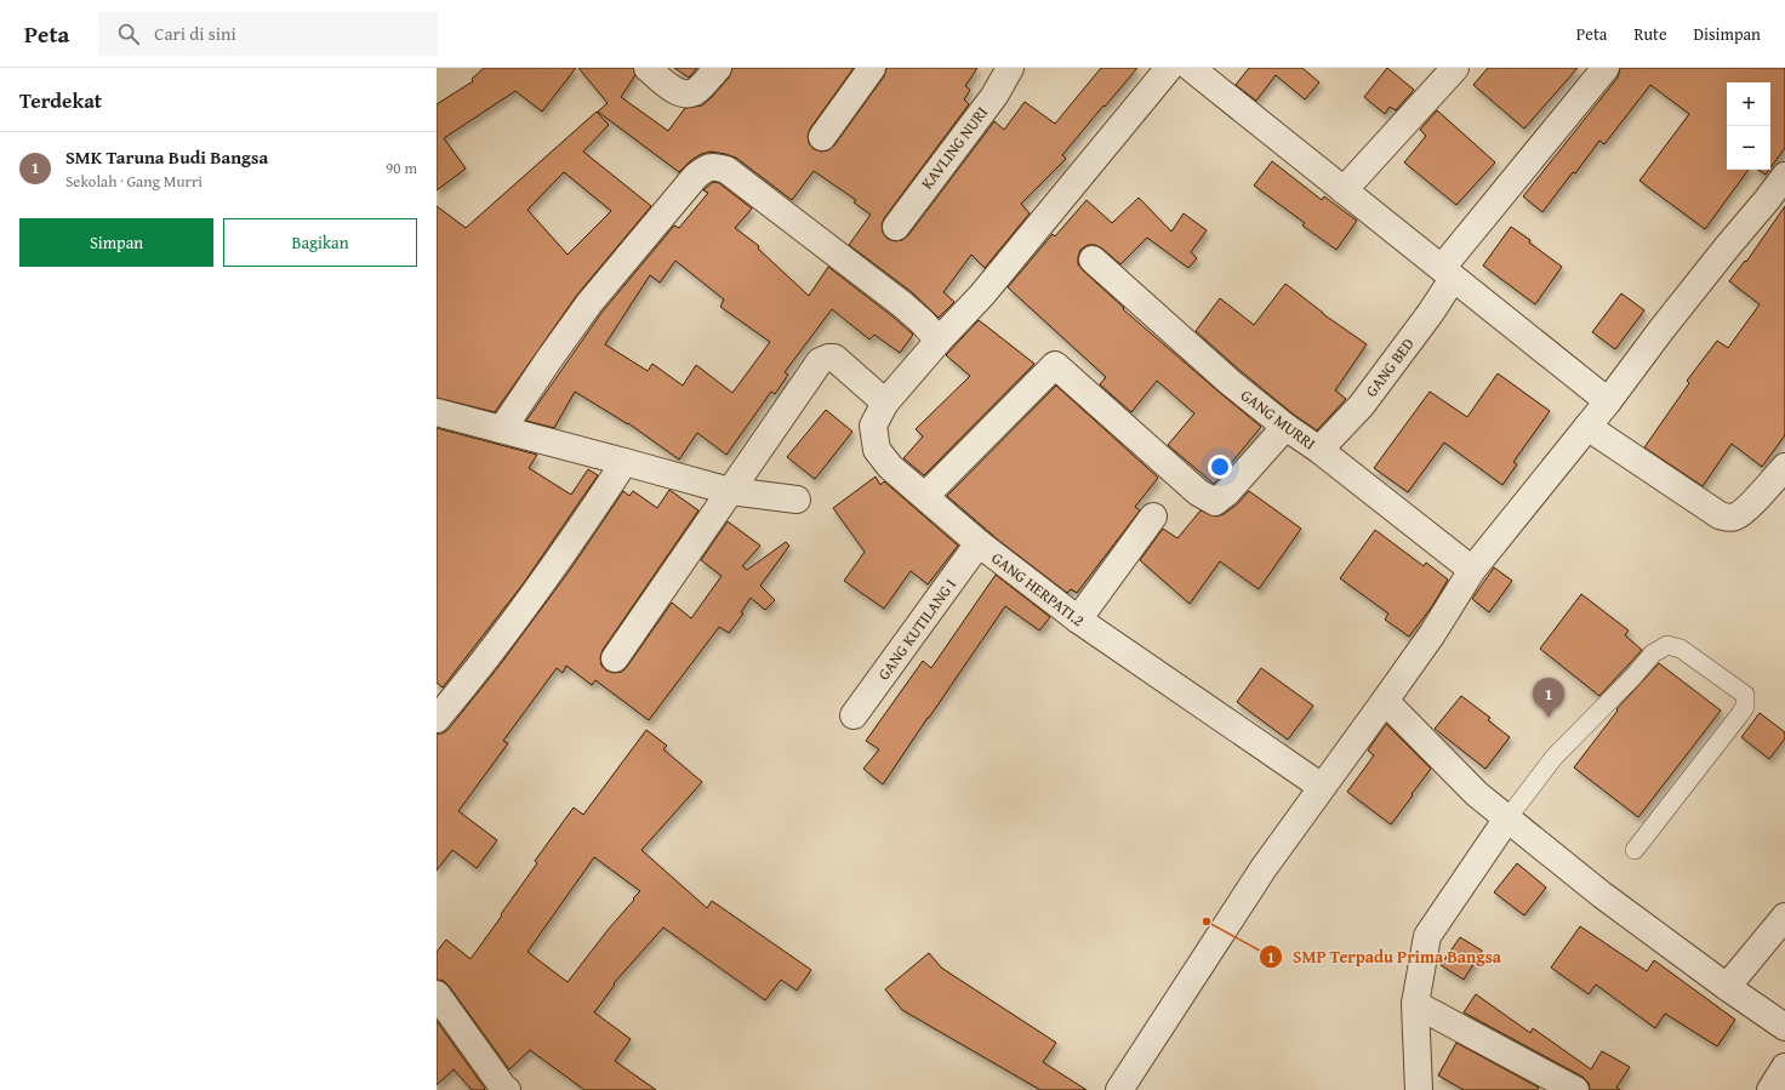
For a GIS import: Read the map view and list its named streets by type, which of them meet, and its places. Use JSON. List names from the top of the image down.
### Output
{
  "streets": {
    "street": [
      "KAVLING NURI",
      "GANG BED",
      "GANG MURRI",
      "GANG HERPATI.2",
      "GANG KUTILANG I"
    ]
  },
  "crossings": [
    ["GANG BED", "GANG MURRI"],
    ["GANG HERPATI.2", "GANG KUTILANG I"]
  ],
  "places": ["SMP Terpadu Prima Bangsa"],
  "page": {
    "header": "Peta",
    "search": "Cari di sini",
    "nav": ["Peta", "Rute", "Disimpan"],
    "heading": "Terdekat",
    "map_buttons": ["+", "−"],
    "list": [
      {
        "mark": "1",
        "name": "SMK Taruna Budi Bangsa",
        "note": "Sekolah · Gang Murri",
        "value": "90 m"
      }
    ],
    "buttons": ["Simpan", "Bagikan"],
    "pins": "1"
  }
}
